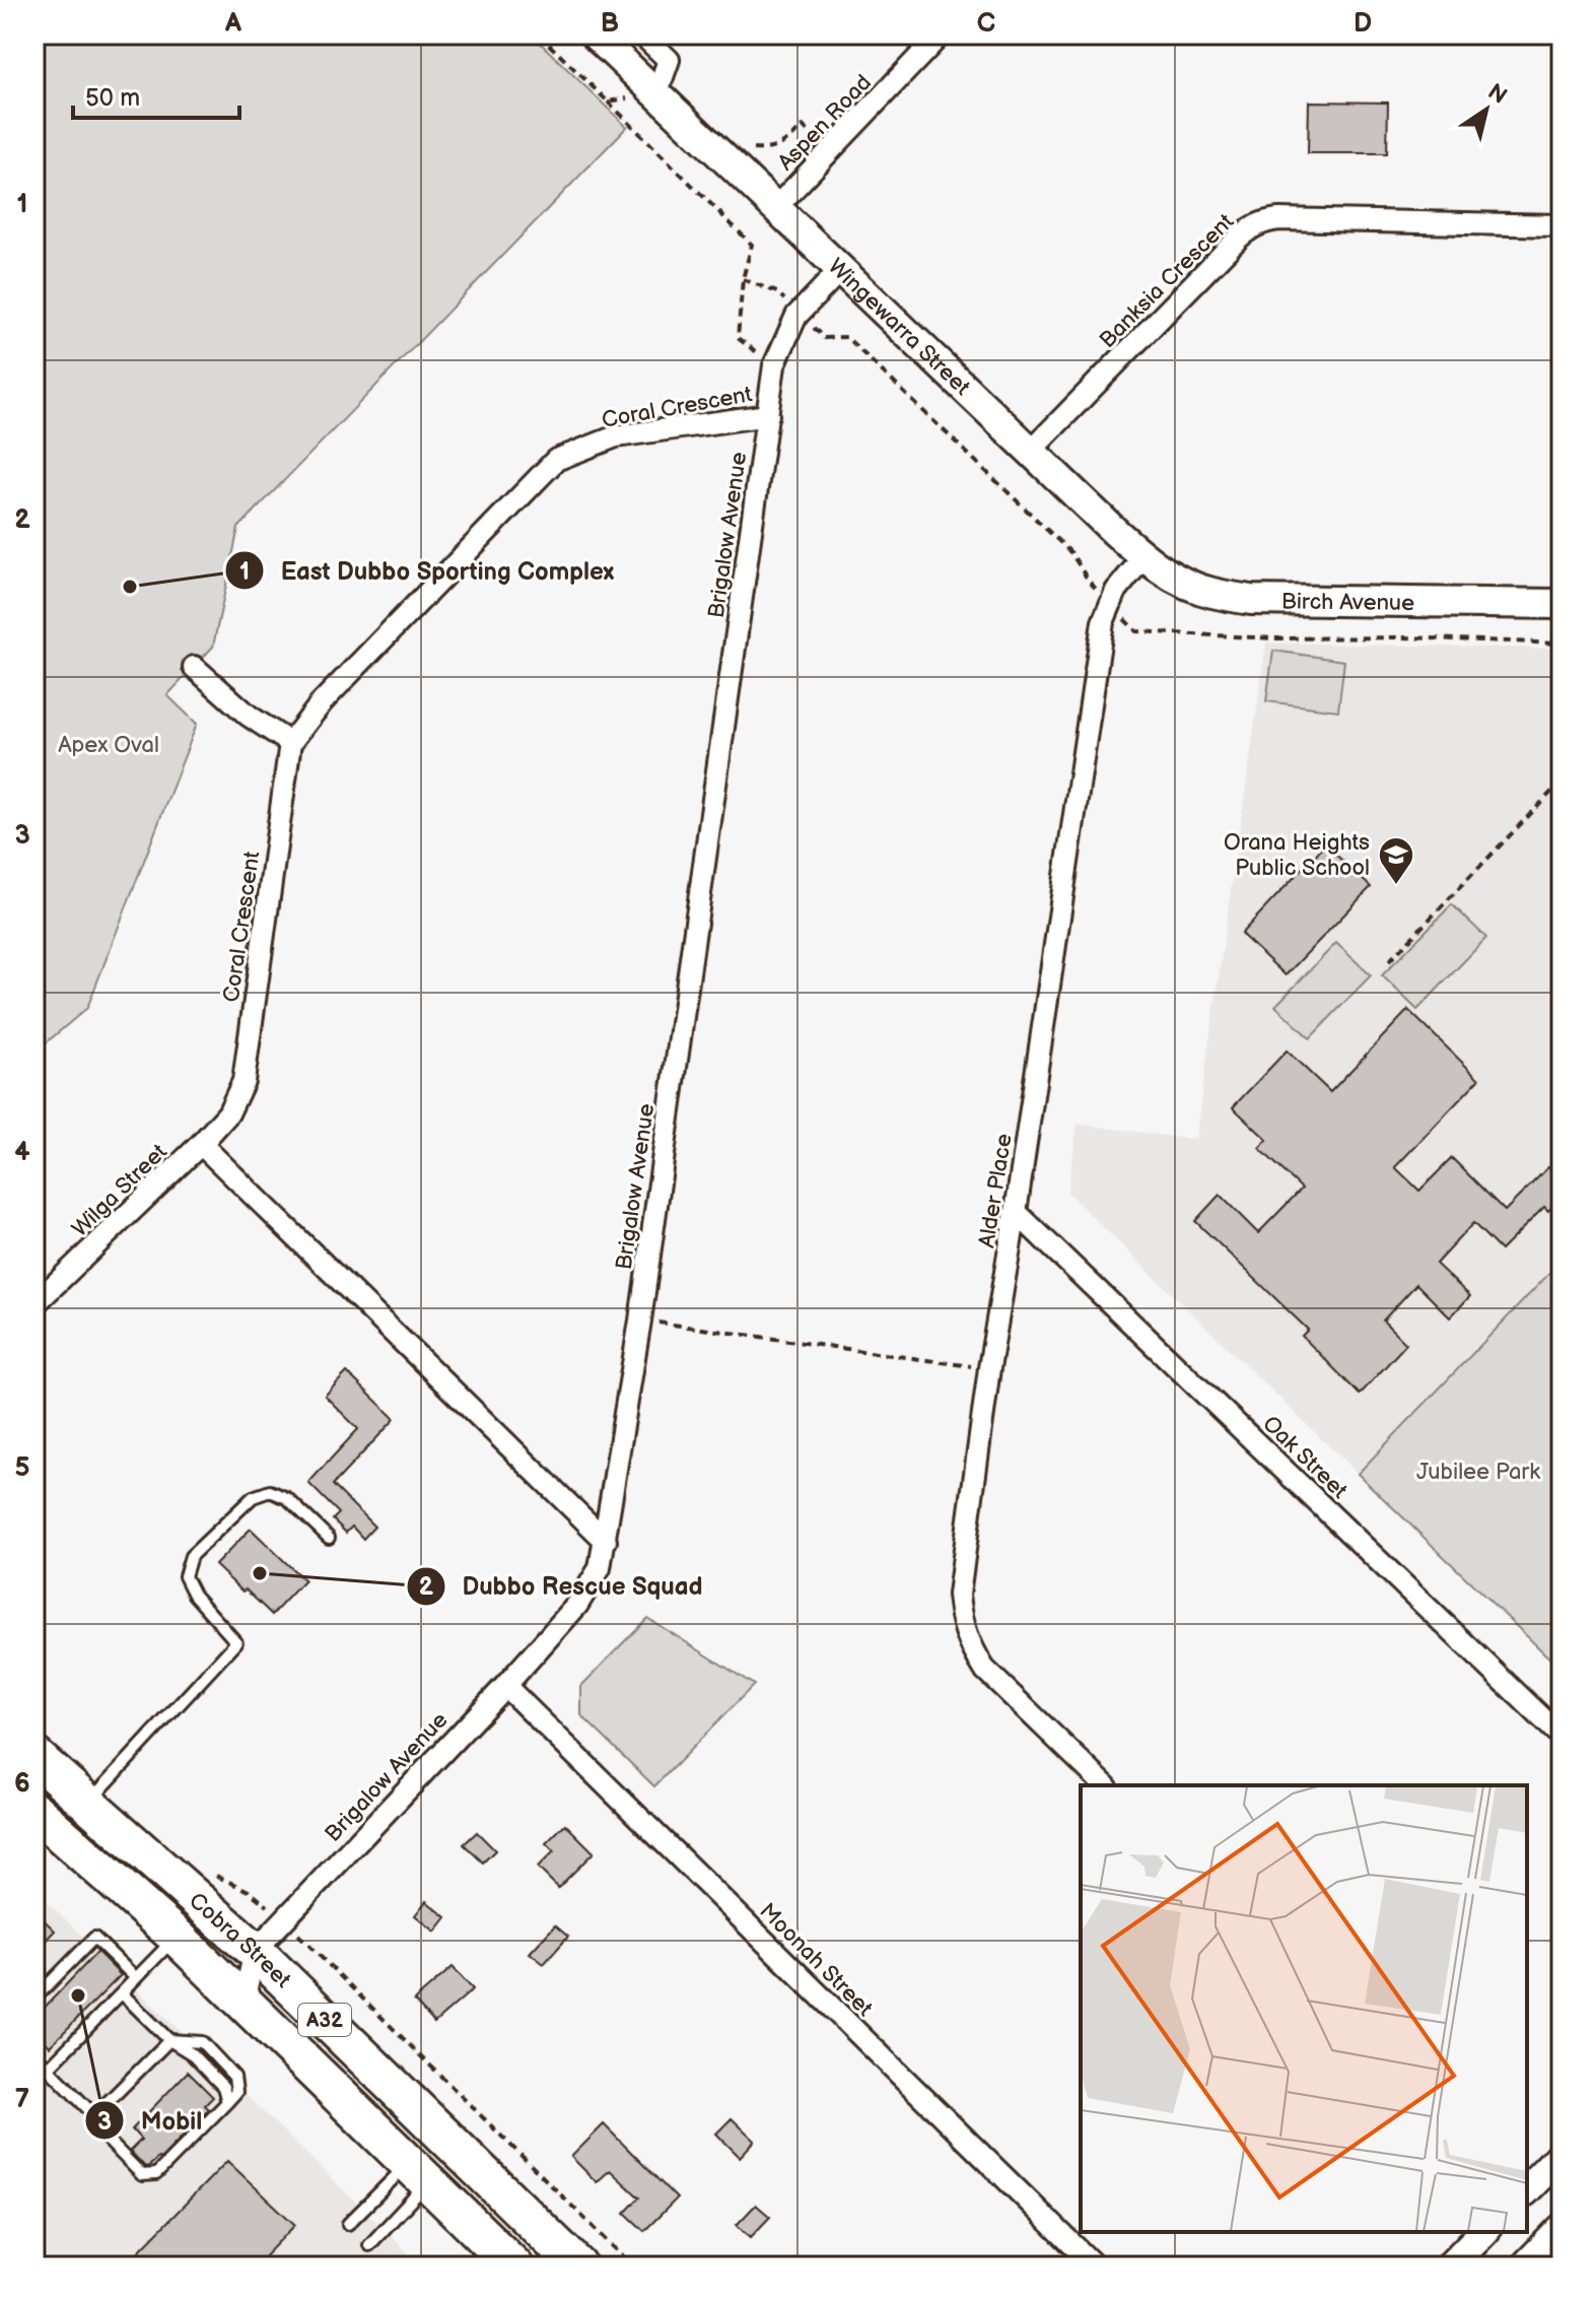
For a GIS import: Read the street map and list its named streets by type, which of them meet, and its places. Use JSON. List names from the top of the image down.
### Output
{
  "streets": {
    "highway": ["Cobra Street", "A32"],
    "street": [
      "Aspen Road",
      "Banksia Crescent",
      "Wingewarra Street",
      "Coral Crescent",
      "Brigalow Avenue",
      "Birch Avenue",
      "Wilga Street",
      "Alder Place",
      "Oak Street",
      "Moonah Street"
    ]
  },
  "crossings": [
    ["Aspen Road", "Wingewarra Street"],
    ["Banksia Crescent", "Wingewarra Street"],
    ["Wingewarra Street", "Brigalow Avenue"],
    ["Wingewarra Street", "Birch Avenue"],
    ["Wingewarra Street", "Alder Place"],
    ["Coral Crescent", "Brigalow Avenue"],
    ["Coral Crescent", "Wilga Street"],
    ["Brigalow Avenue", "Cobra Street"],
    ["Brigalow Avenue", "Moonah Street"],
    ["Birch Avenue", "Alder Place"],
    ["Alder Place", "Oak Street"]
  ],
  "parks": ["Apex Oval", "Jubilee Park"],
  "places": {
    "other": ["East Dubbo Sporting Complex", "Dubbo Rescue Squad", "Mobil"],
    "school or university": ["Orana Heights Public School"]
  },
  "scale_bar": "50 m",
  "north": "top right",
  "grid": {
    "columns": [
      "A",
      "B",
      "C",
      "D"
    ],
    "rows": [
      "1",
      "2",
      "3",
      "4",
      "5",
      "6",
      "7"
    ]
  }
}
